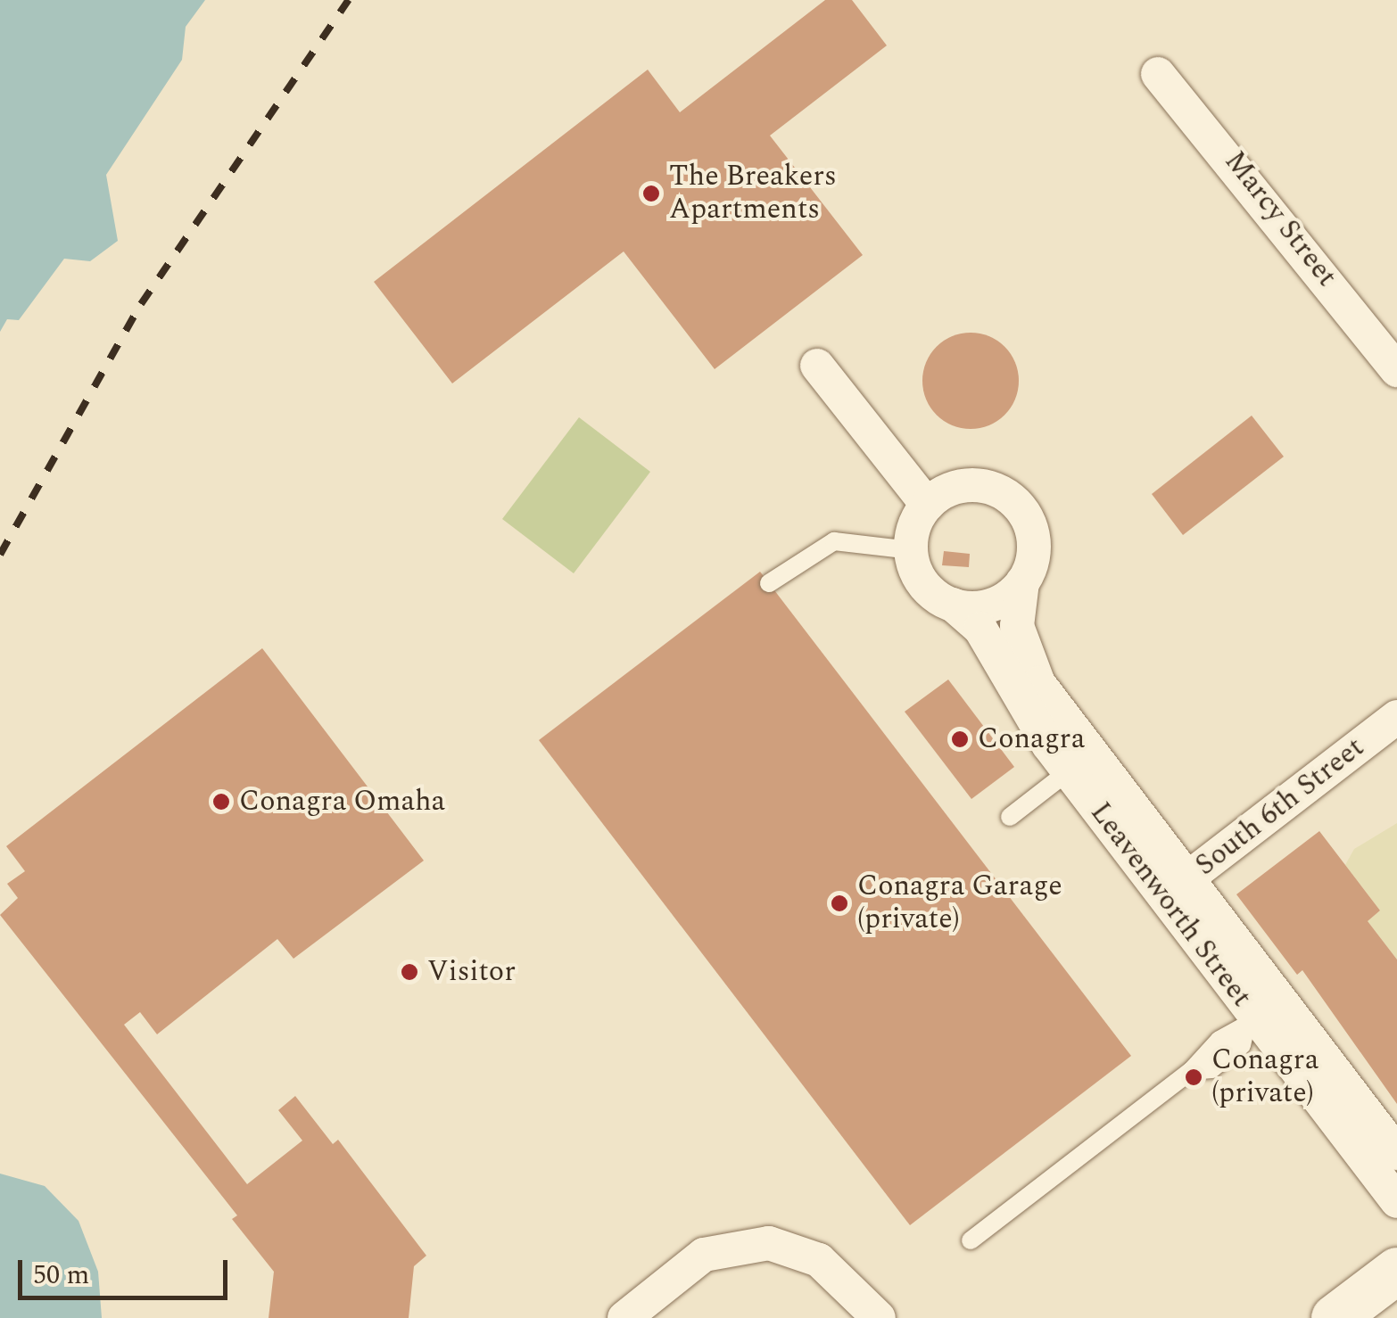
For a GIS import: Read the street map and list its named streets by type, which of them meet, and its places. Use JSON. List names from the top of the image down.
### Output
{
  "streets": {
    "street": ["Marcy Street", "South 6th Street", "Leavenworth Street"]
  },
  "crossings": [
    ["South 6th Street", "Leavenworth Street"]
  ],
  "places": [
    "The Breakers Apartments",
    "Conagra",
    "Conagra Omaha",
    "Conagra Garage (private)",
    "Visitor",
    "Conagra (private)"
  ],
  "scale_bar": "50 m"
}
